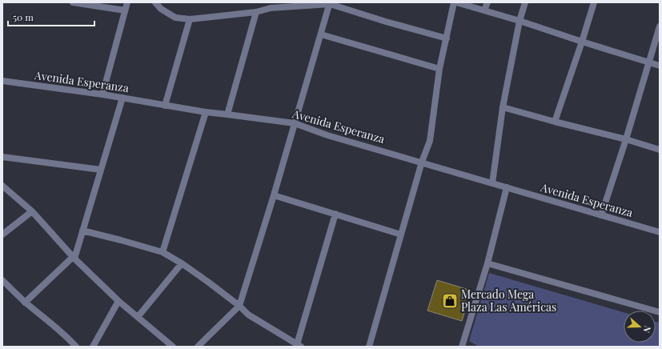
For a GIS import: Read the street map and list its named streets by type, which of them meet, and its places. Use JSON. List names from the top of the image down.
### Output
{
  "streets": {
    "street": ["Avenida Esperanza"]
  },
  "places": {
    "shop": ["Mercado Mega Plaza Las Américas"]
  },
  "scale_bar": "50 m",
  "north": "right"
}
